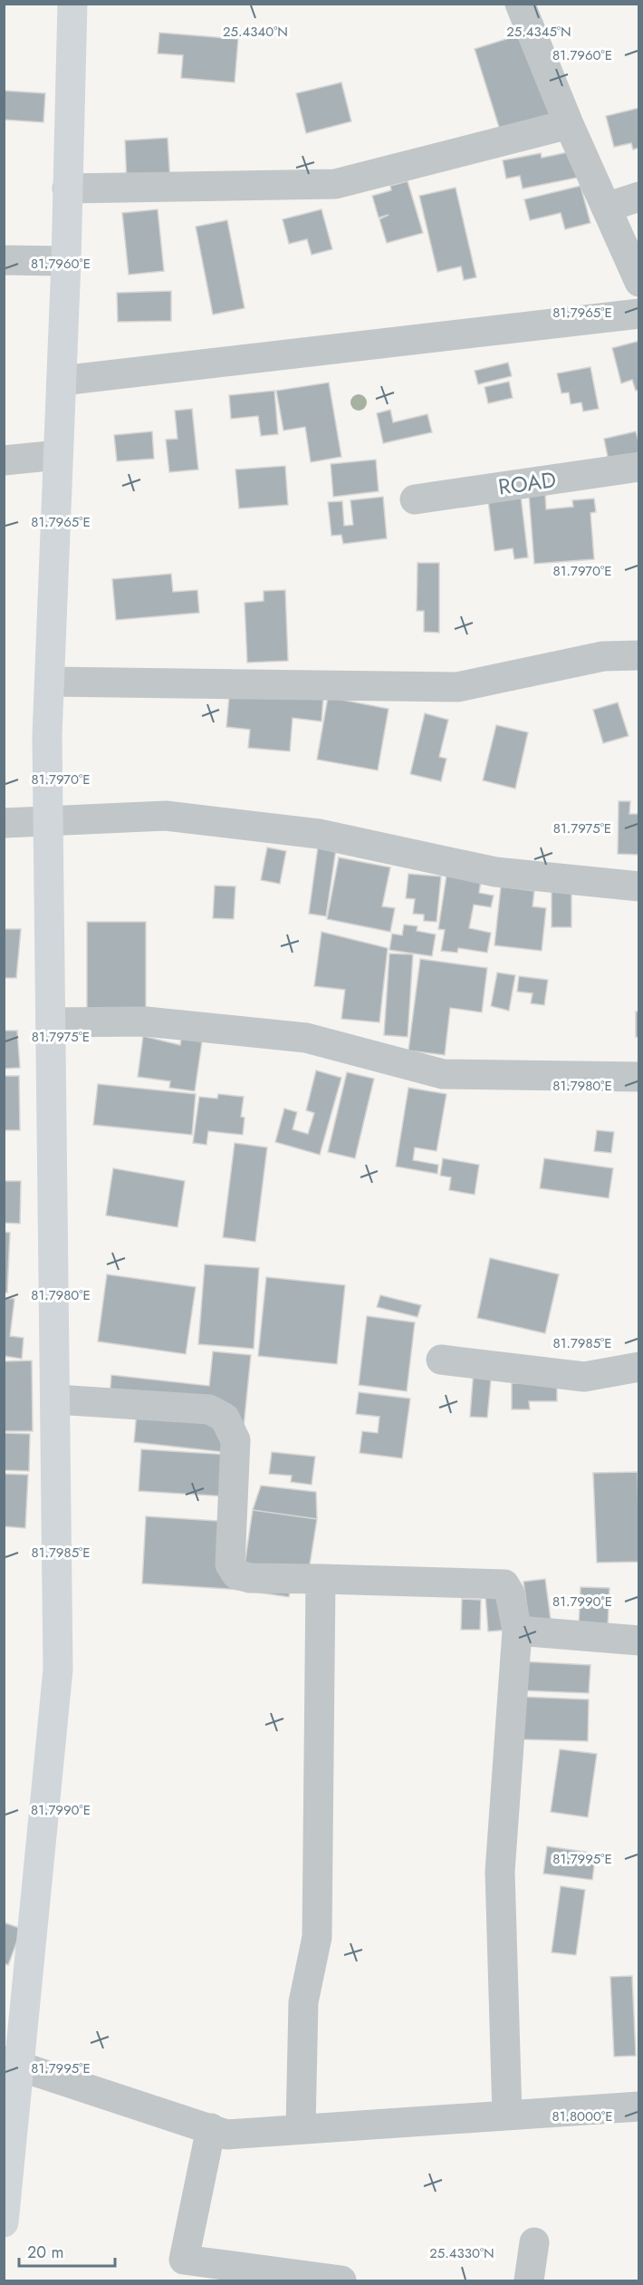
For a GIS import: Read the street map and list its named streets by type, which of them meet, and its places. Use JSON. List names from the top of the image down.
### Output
{
  "streets": {
    "street": ["ROAD"]
  },
  "scale_bar": "20 m",
  "coordinates": [
    "25.4340°N",
    "25.4345°N",
    "81.7960°E",
    "81.7965°E",
    "81.7970°E",
    "81.7975°E",
    "81.7980°E",
    "81.7985°E",
    "81.7990°E",
    "81.7995°E",
    "81.8000°E",
    "25.4330°N"
  ]
}
